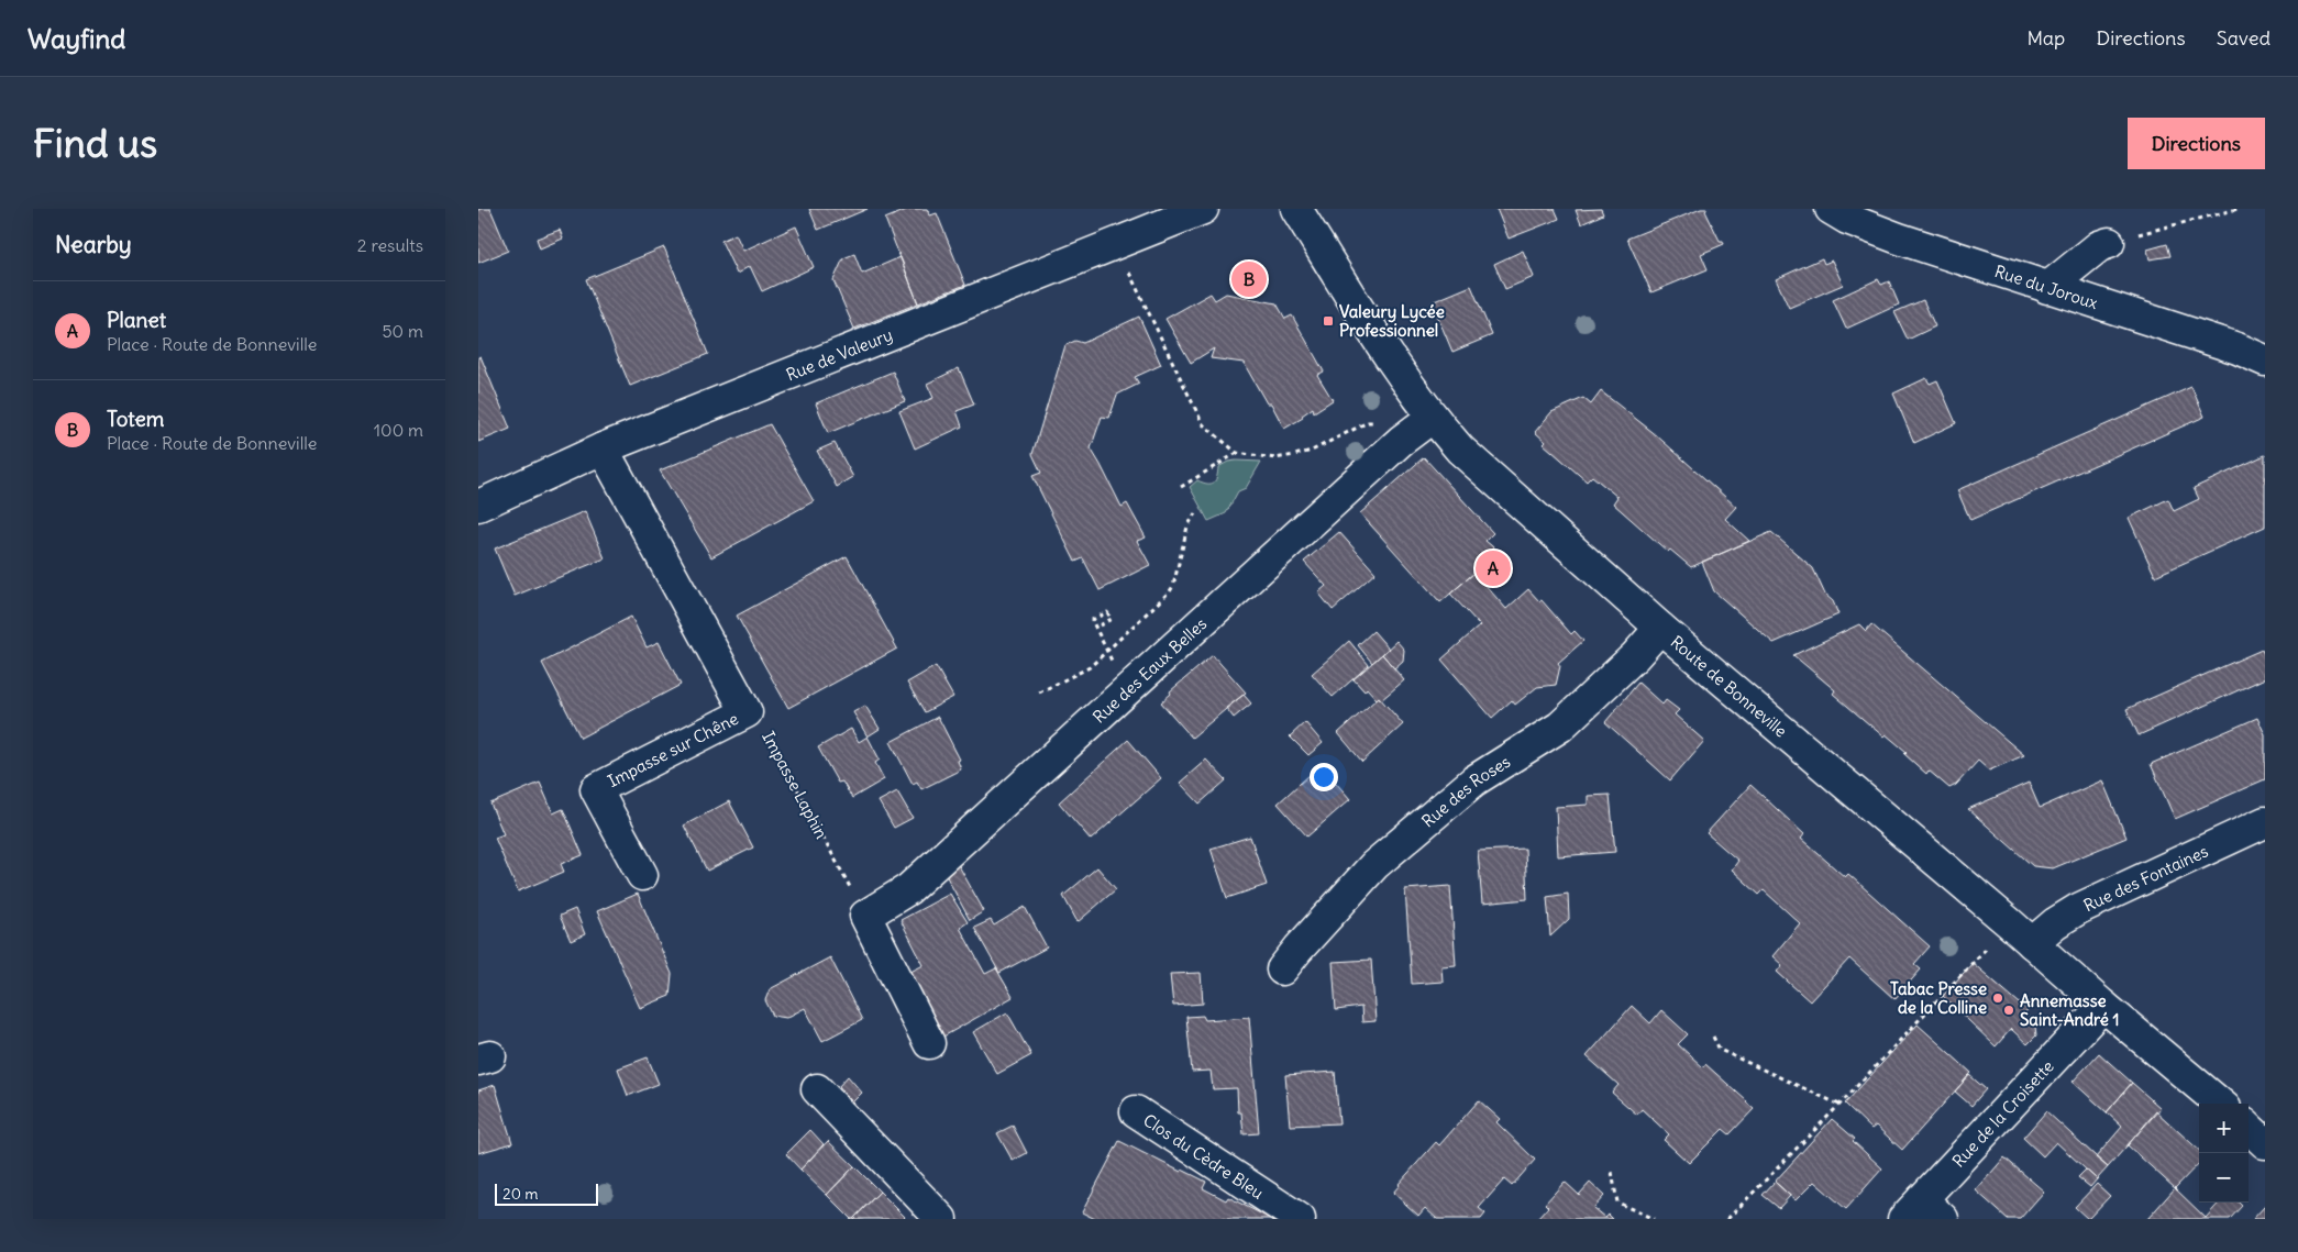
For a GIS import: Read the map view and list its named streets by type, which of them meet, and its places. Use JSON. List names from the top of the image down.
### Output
{
  "streets": {
    "street": [
      "Rue du Joroux",
      "Rue de Valeury",
      "Rue des Eaux Belles",
      "Route de Bonneville",
      "Impasse sur Chêne",
      "Rue des Roses",
      "Rue des Fontaines",
      "Rue de la Croisette",
      "Clos du Cèdre Bleu"
    ],
    "path": ["Impasse Laphin"]
  },
  "crossings": [
    ["Rue des Eaux Belles", "Route de Bonneville"],
    ["Rue des Eaux Belles", "Impasse Laphin"],
    ["Route de Bonneville", "Rue des Roses"],
    ["Route de Bonneville", "Rue des Fontaines"],
    ["Route de Bonneville", "Rue de la Croisette"],
    ["Impasse sur Chêne", "Impasse Laphin"]
  ],
  "places": {
    "transit": ["Valeury Lycée Professionnel"],
    "other": ["Tabac Presse de la Colline", "Annemasse Saint-André 1"]
  },
  "scale_bar": "20 m",
  "page": {
    "header": "Wayfind",
    "nav": ["Map", "Directions", "Saved"],
    "buttons": "Directions",
    "title": "Find us",
    "heading": ["Nearby", "2 results"],
    "pins": ["B", "A"],
    "list": [
      {
        "mark": "A",
        "name": "Planet",
        "note": "Place · Route de Bonneville",
        "value": "50 m"
      },
      {
        "mark": "B",
        "name": "Totem",
        "note": "Place · Route de Bonneville",
        "value": "100 m"
      }
    ],
    "map_buttons": ["+", "−"],
    "scale": "20 m"
  }
}
